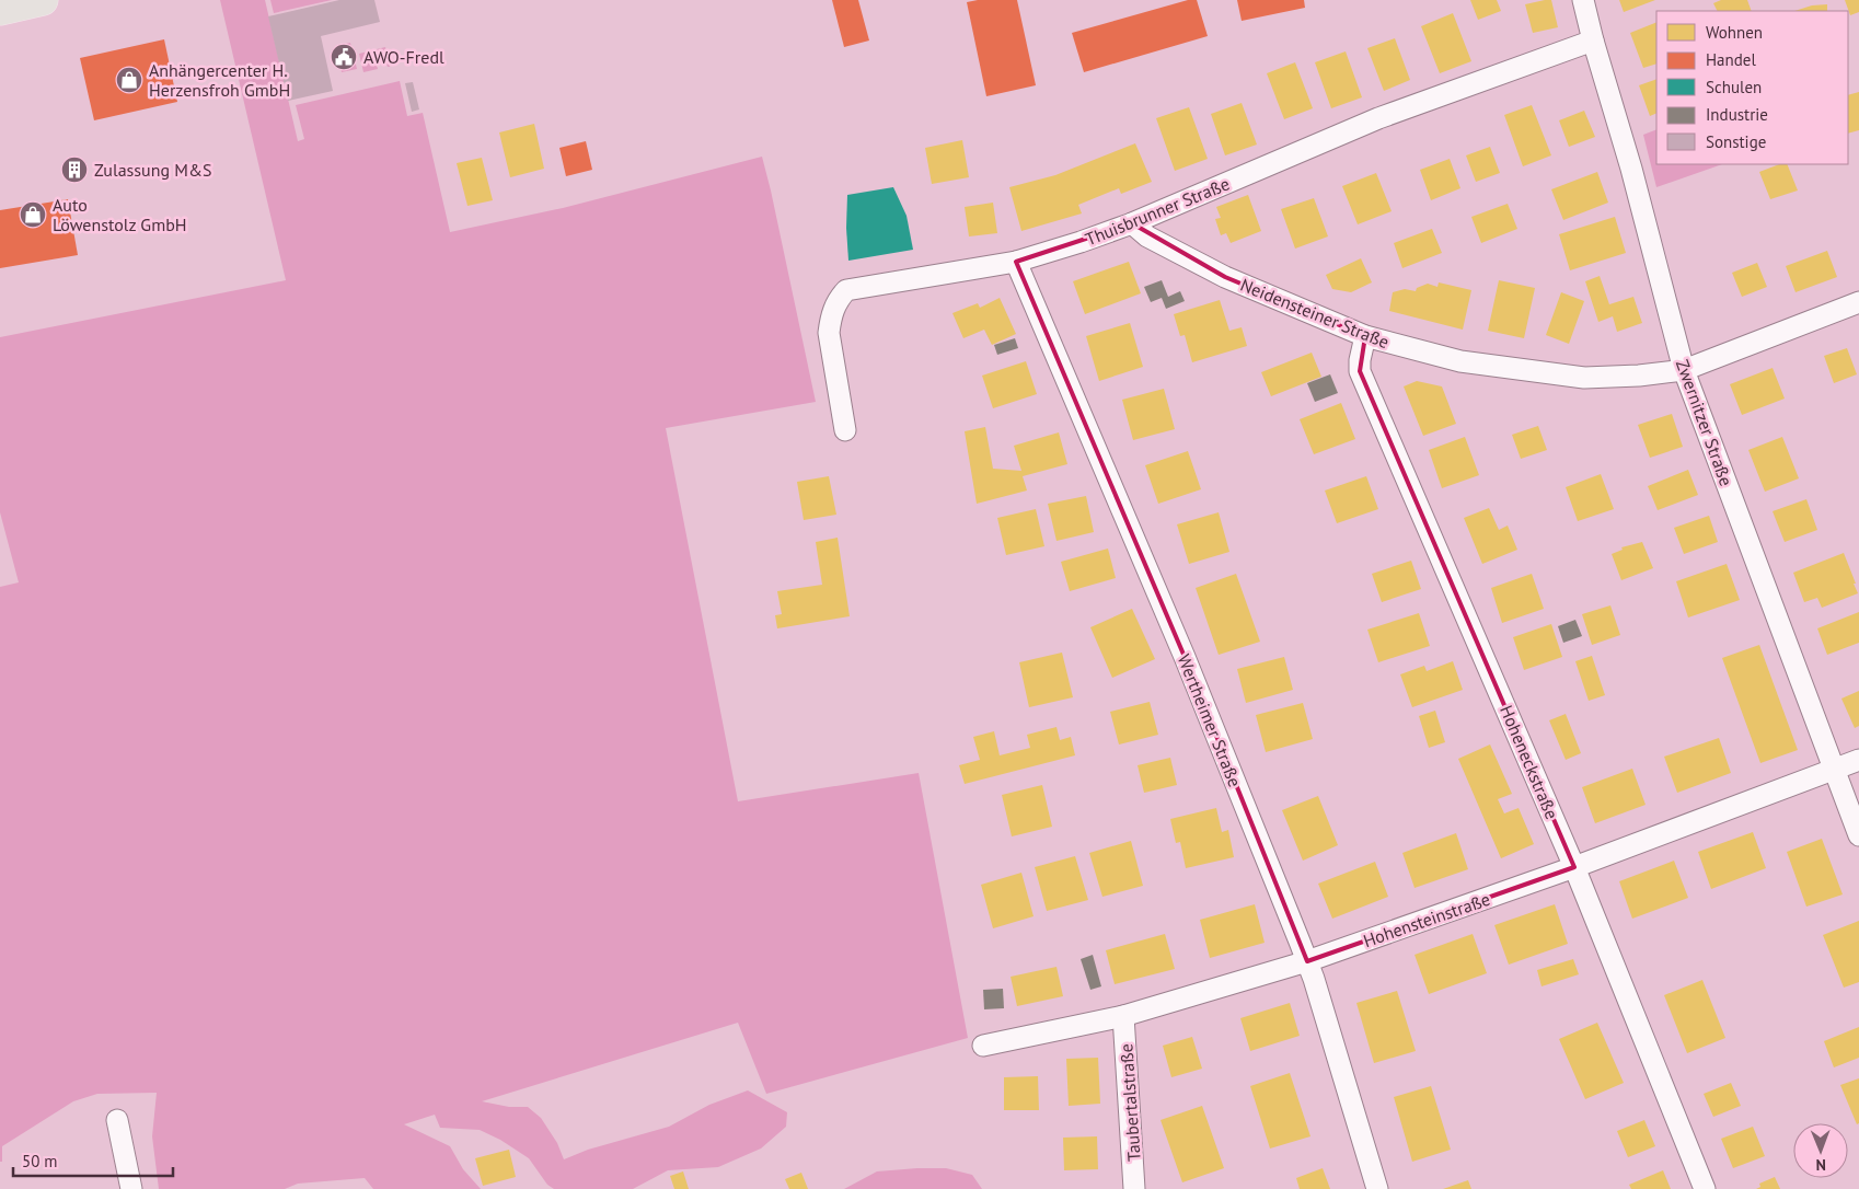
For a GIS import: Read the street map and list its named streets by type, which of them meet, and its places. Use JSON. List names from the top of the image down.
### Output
{
  "streets": {
    "street": [
      "Thuisbrunner Straße",
      "Neidensteiner Straße",
      "Zwernitzer Straße",
      "Wertheimer Straße",
      "Hoheneckstraße",
      "Hohensteinstraße",
      "Taubertalstraße"
    ]
  },
  "crossings": [
    ["Thuisbrunner Straße", "Neidensteiner Straße"],
    ["Thuisbrunner Straße", "Zwernitzer Straße"],
    ["Thuisbrunner Straße", "Wertheimer Straße"],
    ["Neidensteiner Straße", "Zwernitzer Straße"],
    ["Neidensteiner Straße", "Hoheneckstraße"],
    ["Zwernitzer Straße", "Hohensteinstraße"],
    ["Wertheimer Straße", "Hohensteinstraße"],
    ["Hoheneckstraße", "Hohensteinstraße"],
    ["Hohensteinstraße", "Taubertalstraße"]
  ],
  "places": {
    "public building": ["AWO-Fredl"],
    "shop": ["Anhängercenter H. Herzensfroh GmbH", "Auto Löwenstolz GmbH"],
    "building": ["Zulassung M&S"]
  },
  "legend": [
    "Wohnen",
    "Handel",
    "Schulen",
    "Industrie",
    "Sonstige"
  ],
  "scale_bar": "50 m",
  "north": "bottom"
}
